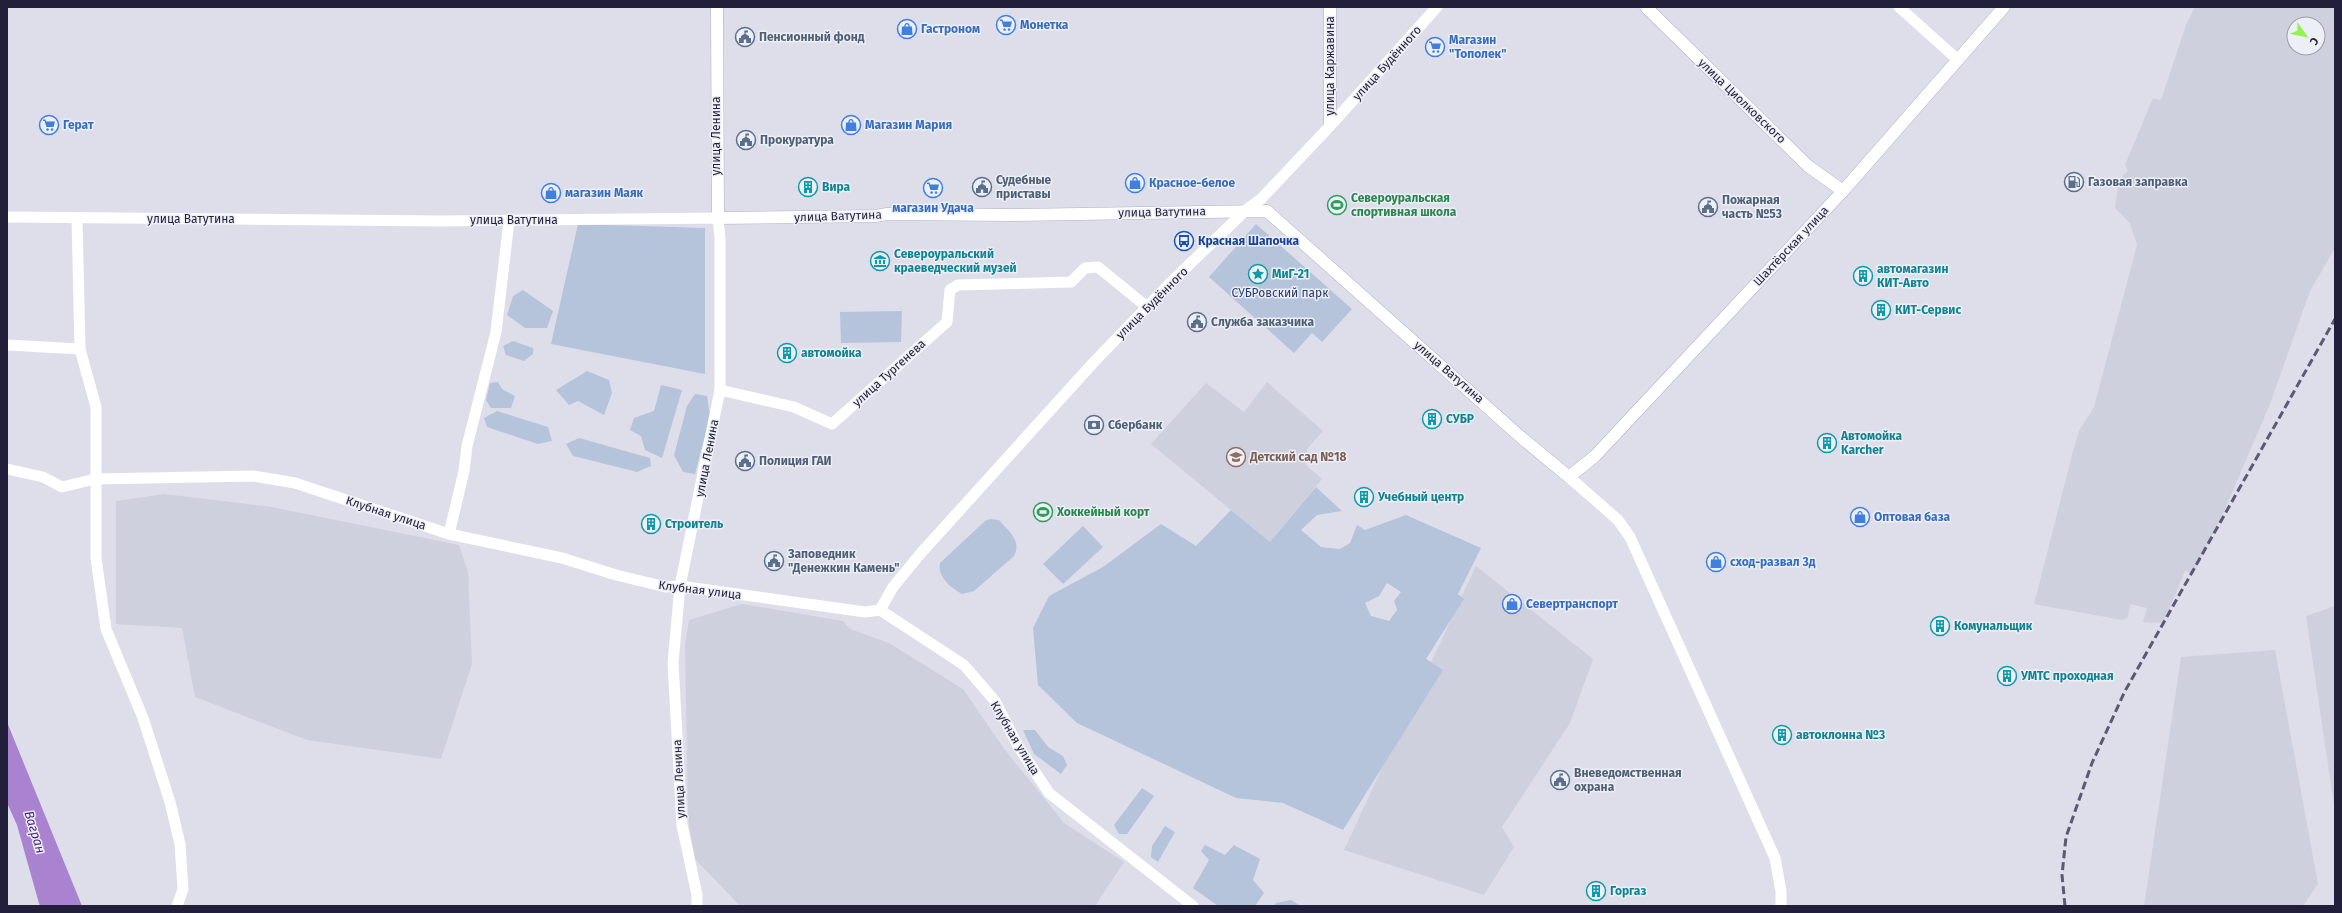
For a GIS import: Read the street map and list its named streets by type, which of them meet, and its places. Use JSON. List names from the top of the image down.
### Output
{
  "streets": {
    "main road": [
      "улица Каржавина",
      "улица Циолковского",
      "улица Ленина",
      "улица Ватутина",
      "Шахтёрская улица"
    ],
    "street": ["улица Будённого", "улица Тургенева", "Клубная улица"]
  },
  "crossings": [
    ["улица Будённого", "улица Каржавина"],
    ["улица Будённого", "улица Ватутина"],
    ["улица Будённого", "улица Тургенева"],
    ["улица Будённого", "Клубная улица"],
    ["улица Циолковского", "Шахтёрская улица"],
    ["улица Ленина", "улица Ватутина"],
    ["улица Ленина", "улица Тургенева"],
    ["улица Ленина", "Клубная улица"],
    ["улица Ватутина", "Шахтёрская улица"]
  ],
  "water": ["Вагран"],
  "parks": ["СУБРовский парк"],
  "places": {
    "supermarket": [
      "Монетка",
      "Магазин \"Тополек\"",
      "Герат",
      "магазин Удача"
    ],
    "shop": [
      "Гастроном",
      "Магазин Мария",
      "Красное-белое",
      "магазин Маяк",
      "Оптовая база",
      "сход-развал 3д",
      "Севертранспорт"
    ],
    "public building": [
      "Пенсионный фонд",
      "Прокуратура",
      "Судебные приставы",
      "Пожарная часть №53",
      "Служба заказчика",
      "Полиция ГАИ",
      "Заповедник \"Денежкин Камень\"",
      "Вневедомственная охрана"
    ],
    "fuel station": ["Газовая заправка"],
    "building": [
      "Вира",
      "автомагазин КИТ-Авто",
      "КИТ-Сервис",
      "автомойка",
      "СУБР",
      "Автомойка Karcher",
      "Учебный центр",
      "Строитель",
      "Комунальщик",
      "УМТС проходная",
      "автоклонна №3",
      "Горгаз"
    ],
    "sports": ["Североуральская спортивная школа", "Хоккейный корт"],
    "bus stop": ["Красная Шапочка"],
    "museum": ["Североуральский краеведческий музей"],
    "place": ["МиГ-21"],
    "bank": ["Сбербанк"],
    "school or university": ["Детский сад №18"]
  },
  "north": "bottom right"
}
